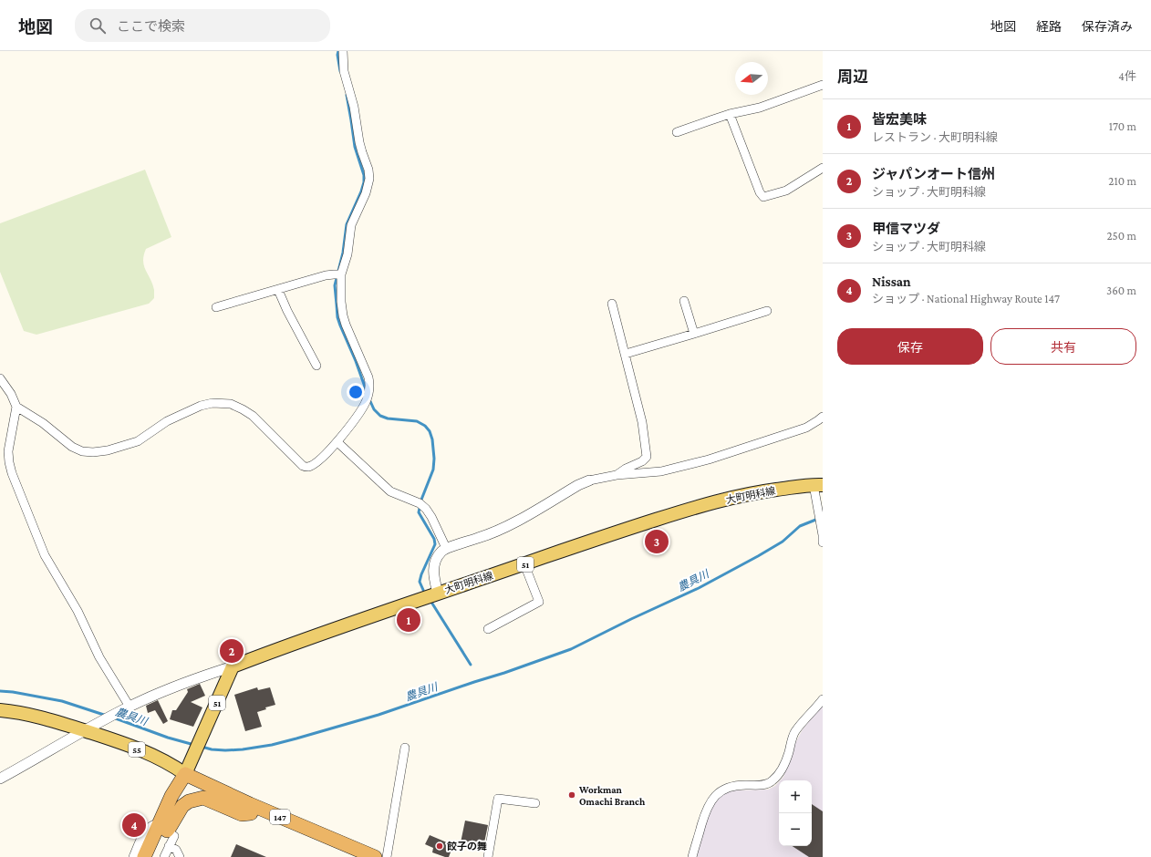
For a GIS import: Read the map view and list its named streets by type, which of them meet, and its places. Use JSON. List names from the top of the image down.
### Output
{
  "streets": {
    "highway": ["147"],
    "main road": ["大町明科線", "51", "55"]
  },
  "crossings": [
    ["大町明科線", "51"],
    ["51", "55"],
    ["51", "147"],
    ["55", "147"]
  ],
  "water": ["農具川"],
  "places": ["Workman Omachi Branch", "餃子の舞"],
  "north": "left",
  "page": {
    "header": "地図",
    "search": "ここで検索",
    "nav": ["地図", "経路", "保存済み"],
    "heading": ["周辺", "4件"],
    "list": [
      {
        "mark": "1",
        "name": "皆宏美味",
        "note": "レストラン · 大町明科線",
        "value": "170 m"
      },
      {
        "mark": "2",
        "name": "ジャパンオート信州",
        "note": "ショップ · 大町明科線",
        "value": "210 m"
      },
      {
        "mark": "3",
        "name": "甲信マツダ",
        "note": "ショップ · 大町明科線",
        "value": "250 m"
      },
      {
        "mark": "4",
        "name": "Nissan",
        "note": "ショップ · National Highway Route 147",
        "value": "360 m"
      }
    ],
    "buttons": ["保存", "共有"],
    "pins": [
      "3",
      "1",
      "2",
      "4"
    ],
    "map_buttons": ["+", "−"]
  }
}
